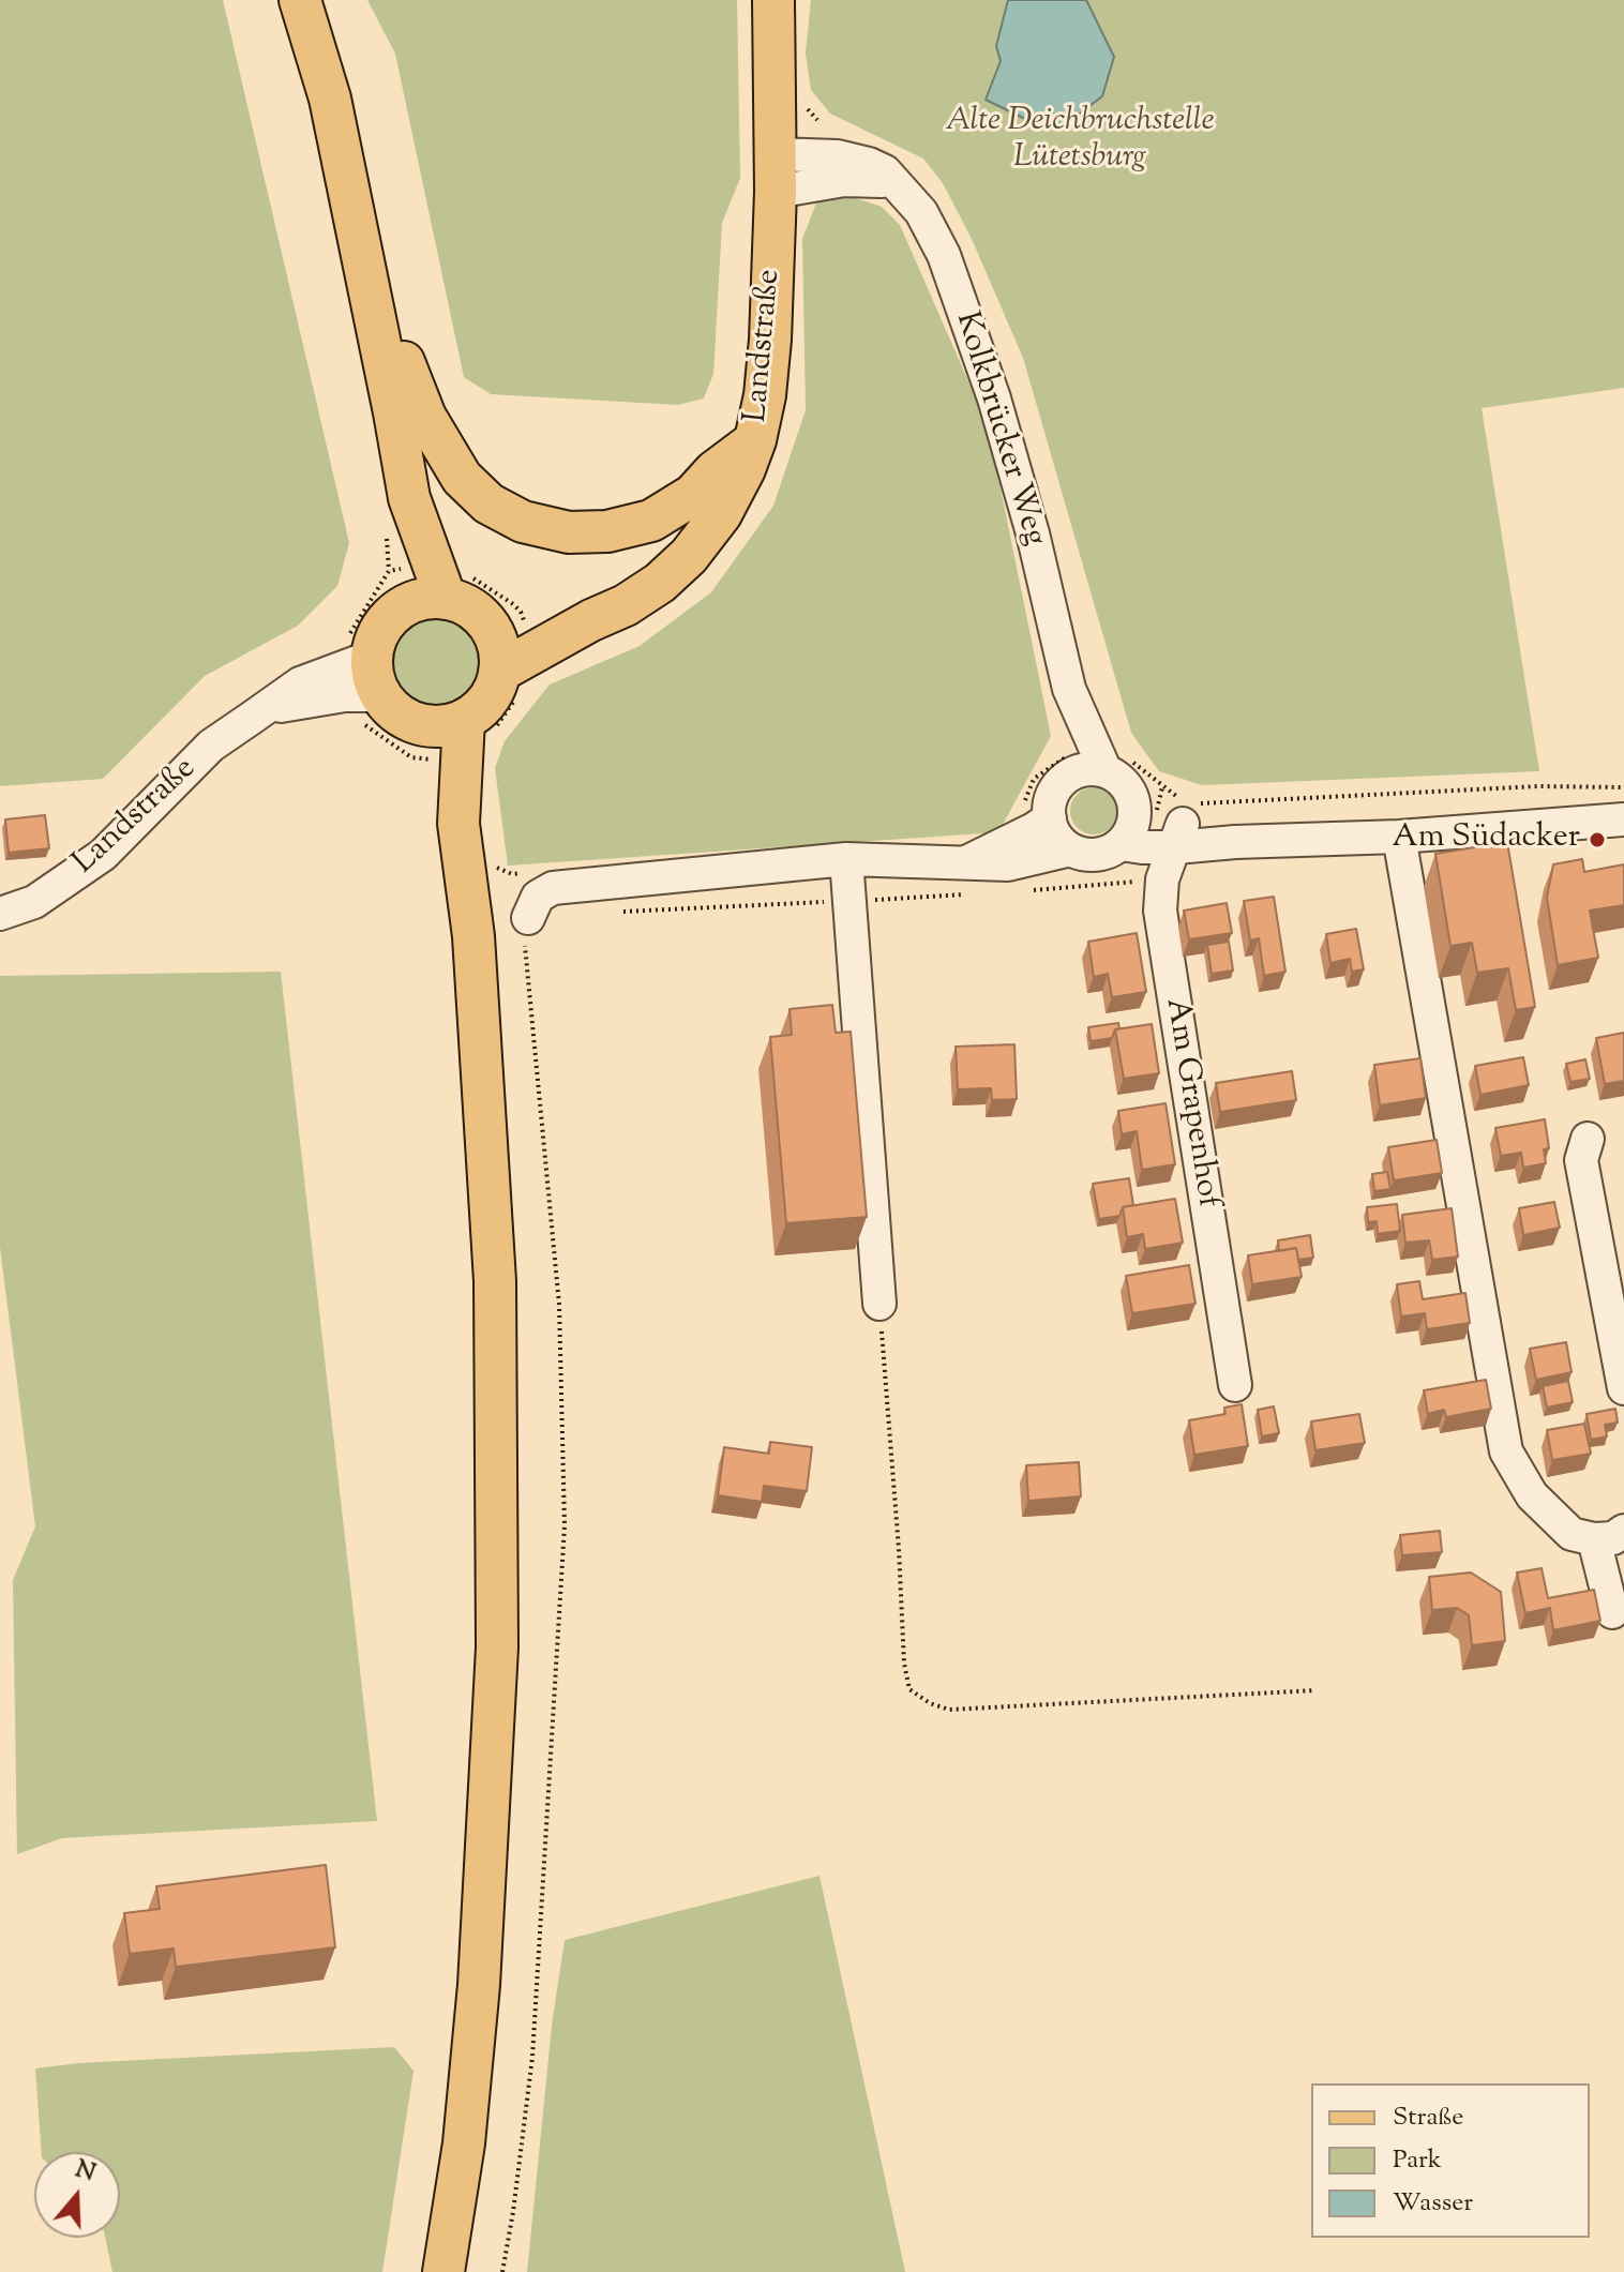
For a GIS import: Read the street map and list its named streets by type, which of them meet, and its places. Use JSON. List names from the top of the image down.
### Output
{
  "streets": {
    "main road": ["Landstraße"],
    "street": ["Kolkbrücker Weg", "Am Grapenhof"]
  },
  "crossings": [
    ["Landstraße", "Kolkbrücker Weg"]
  ],
  "parks": ["Alte Deichbruchstelle Lütetsburg"],
  "places": ["Am Südacker"],
  "legend": ["Straße", "Park", "Wasser"],
  "north": "top"
}
